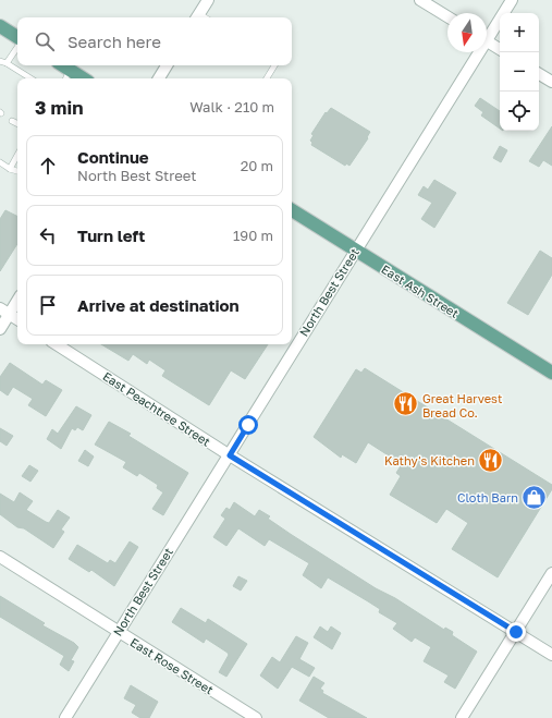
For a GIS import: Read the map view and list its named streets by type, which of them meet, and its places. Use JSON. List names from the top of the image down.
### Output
{
  "streets": {
    "main road": ["East Ash Street"],
    "street": ["North Best Street", "East Peachtree Street", "East Rose Street"]
  },
  "crossings": [
    ["East Ash Street", "North Best Street"],
    ["North Best Street", "East Peachtree Street"],
    ["North Best Street", "East Rose Street"]
  ],
  "places": {
    "restaurant": ["Great Harvest Bread Co.", "Kathy's Kitchen"],
    "shop": ["Cloth Barn"]
  },
  "north": "bottom",
  "page": {
    "map_buttons": ["+", "−"],
    "search": "Search here",
    "heading": ["3 min", "Walk · 210 m"],
    "list": [
      ["Continue", "North Best Street", "20 m"],
      ["Turn left", "190 m"],
      "Arrive at destination"
    ]
  }
}
